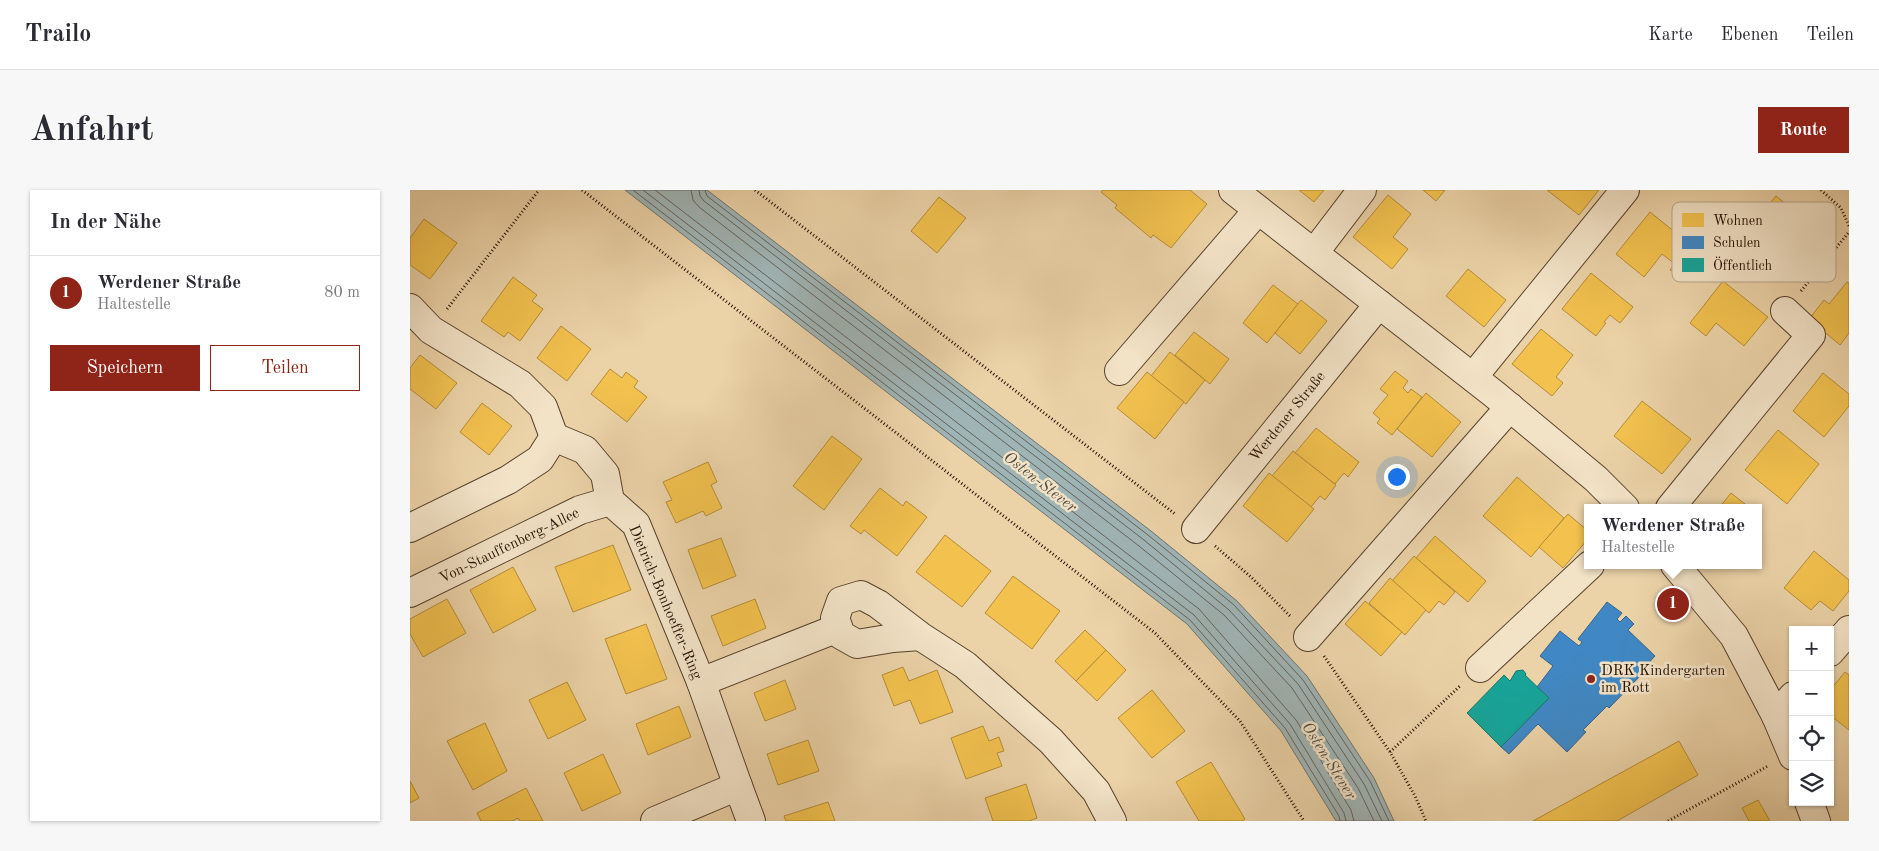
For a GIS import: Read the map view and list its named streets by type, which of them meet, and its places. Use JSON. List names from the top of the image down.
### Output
{
  "streets": {
    "street": ["Werdener Straße", "Von-Stauffenberg-Allee", "Dietrich-Bonhoeffer-Ring"]
  },
  "crossings": [
    ["Von-Stauffenberg-Allee", "Dietrich-Bonhoeffer-Ring"]
  ],
  "water": ["Osten-Stever"],
  "places": ["DRK Kindergarten im Rott"],
  "legend": ["Wohnen", "Schulen", "Öffentlich"],
  "page": {
    "header": "Trailo",
    "nav": ["Karte", "Ebenen", "Teilen"],
    "buttons": [
      "Route",
      ["Speichern", "Teilen"]
    ],
    "title": "Anfahrt",
    "heading": "In der Nähe",
    "list": [
      {
        "mark": "1",
        "name": "Werdener Straße",
        "note": "Haltestelle",
        "value": "80 m"
      }
    ],
    "popup": ["Werdener Straße", "Haltestelle"],
    "pins": "1",
    "map_buttons": ["+", "−"]
  }
}
